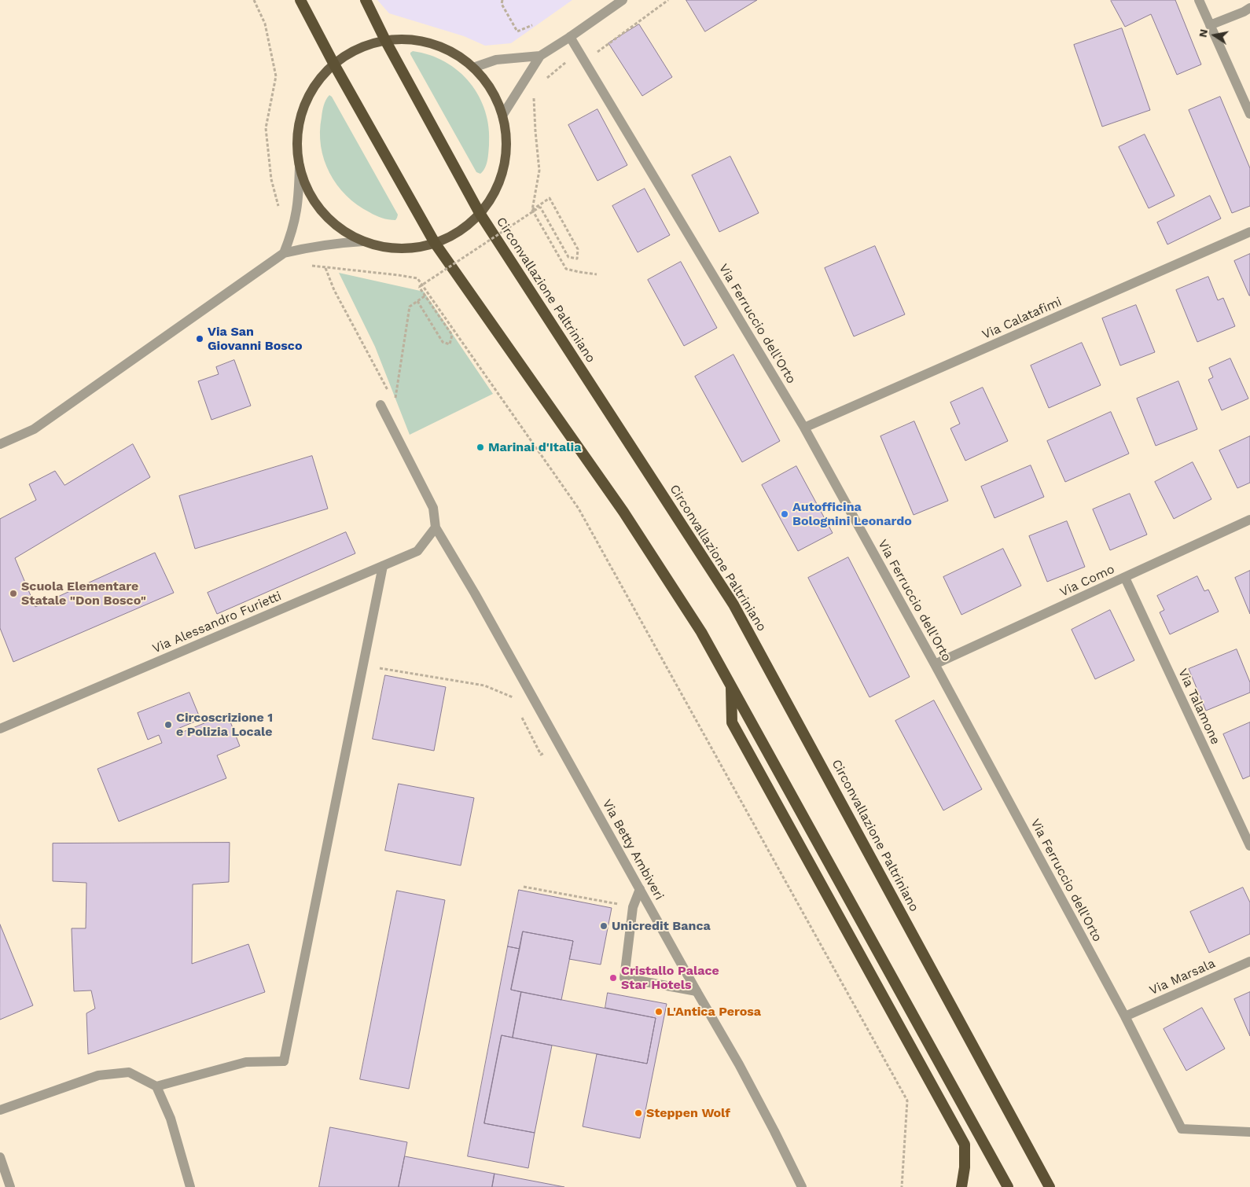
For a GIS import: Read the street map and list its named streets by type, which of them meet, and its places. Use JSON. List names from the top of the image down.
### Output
{
  "streets": {
    "highway": ["Circonvallazione Paltriniano"],
    "street": [
      "Via Calatafimi",
      "Via Ferruccio dell'Orto",
      "Via Como",
      "Via Alessandro Furietti",
      "Via Talamone",
      "Via Betty Ambiveri",
      "Via Marsala"
    ]
  },
  "crossings": [
    ["Via Calatafimi", "Via Ferruccio dell'Orto"],
    ["Via Ferruccio dell'Orto", "Via Como"],
    ["Via Ferruccio dell'Orto", "Via Marsala"],
    ["Via Como", "Via Talamone"],
    ["Via Alessandro Furietti", "Via Betty Ambiveri"]
  ],
  "places": [
    "Via San Giovanni Bosco",
    "Marinai d'Italia",
    "Autofficina Bolognini Leonardo",
    "Scuola Elementare Statale \"Don Bosco\"",
    "Circoscrizione 1 e Polizia Locale",
    "Unicredit Banca",
    "Cristallo Palace Star Hotels",
    "L'Antica Perosa",
    "Steppen Wolf"
  ],
  "north": "left"
}
